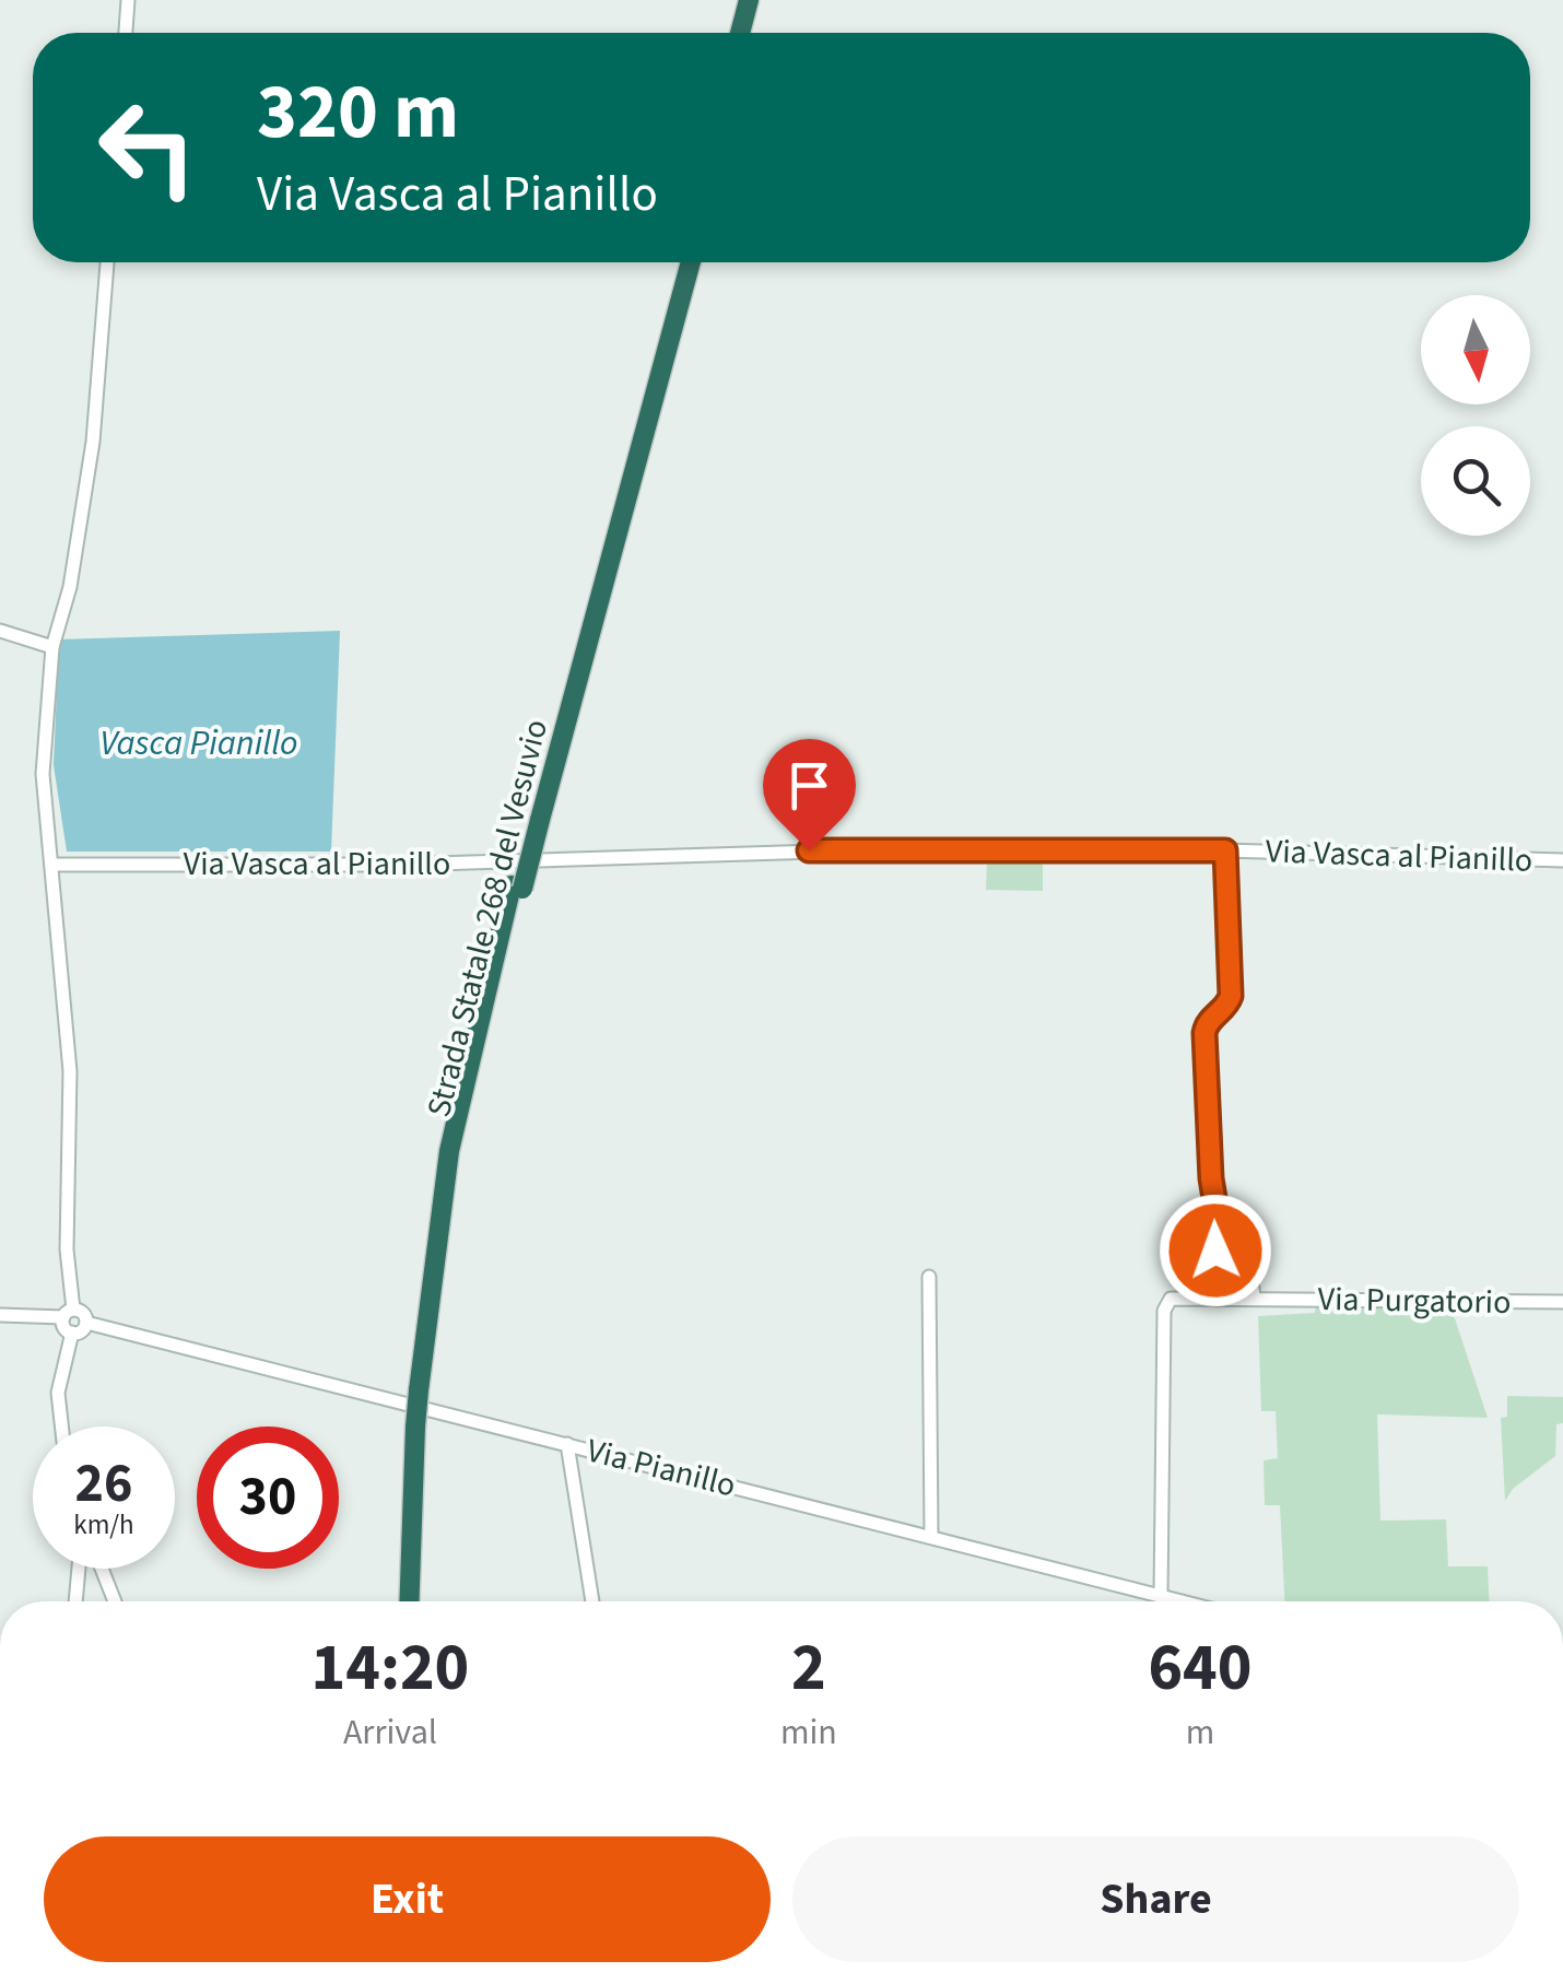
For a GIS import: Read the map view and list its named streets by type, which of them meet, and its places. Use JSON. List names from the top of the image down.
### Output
{
  "streets": {
    "highway": ["Strada Statale 268 del Vesuvio"],
    "street": ["Via Vasca al Pianillo", "Via Purgatorio", "Via Pianillo"]
  },
  "crossings": [
    ["Via Purgatorio", "Via Pianillo"]
  ],
  "water": ["Vasca Pianillo"],
  "north": "bottom",
  "page": {
    "turn": ["320 m", "Via Vasca al Pianillo"],
    "speed": "26 km/h",
    "limit": "30",
    "eta": [
      "14:20",
      "Arrival",
      "2",
      "min",
      "640",
      "m"
    ],
    "buttons": ["Exit", "Share"]
  }
}
